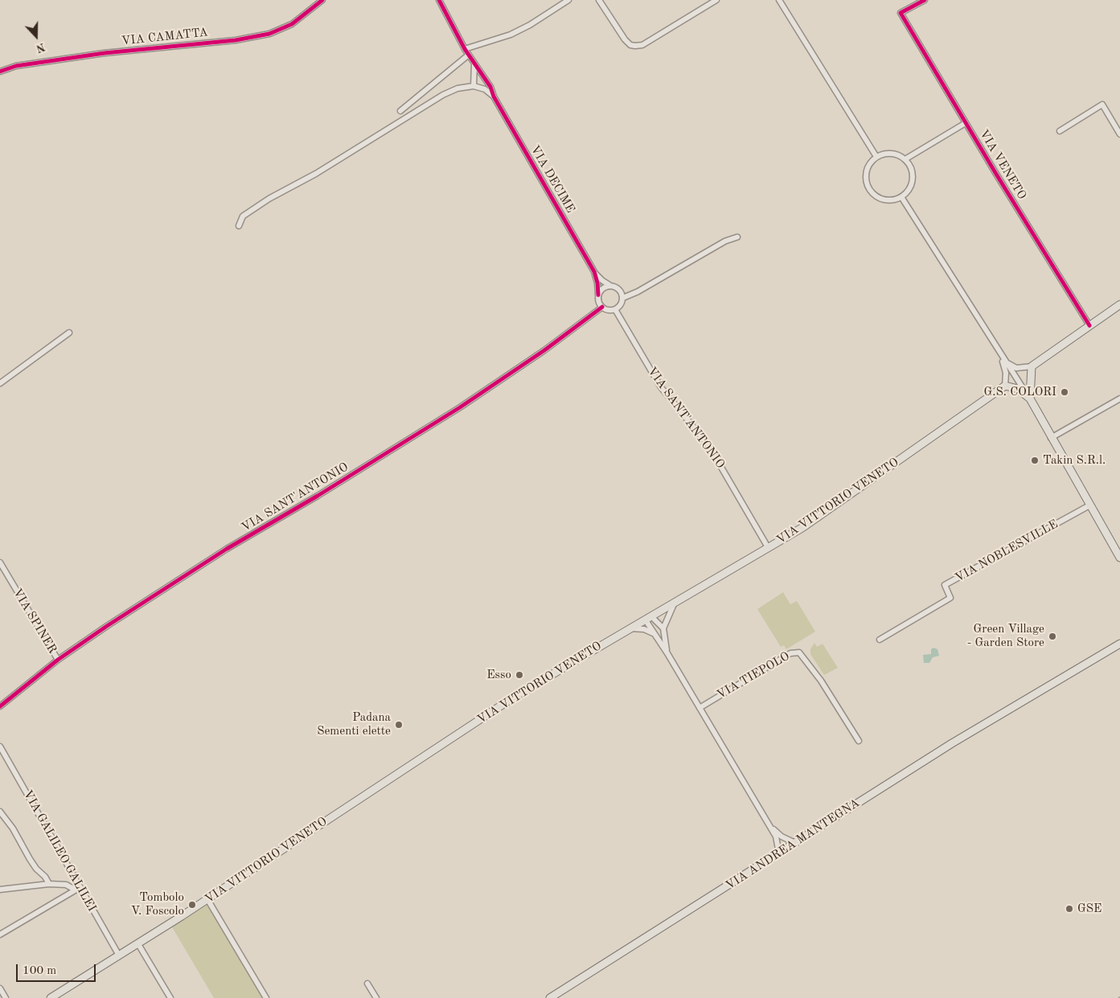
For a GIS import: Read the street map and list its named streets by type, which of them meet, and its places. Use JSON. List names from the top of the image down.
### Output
{
  "streets": {
    "main road": ["VIA VITTORIO VENETO", "VIA ANDREA MANTEGNA"],
    "street": [
      "VIA CAMATTA",
      "VIA VENETO",
      "VIA DECIME",
      "VIA SANT'ANTONIO",
      "VIA NOBLESVILLE",
      "VIA SPINER",
      "VIA TIEPOLO",
      "VIA GALILEO GALILEI"
    ]
  },
  "crossings": [
    ["VIA DECIME", "VIA SANT'ANTONIO"],
    ["VIA SANT'ANTONIO", "VIA VITTORIO VENETO"],
    ["VIA SANT'ANTONIO", "VIA SPINER"],
    ["VIA VITTORIO VENETO", "VIA GALILEO GALILEI"]
  ],
  "places": [
    "G.S. COLORI",
    "Takin S.R.l.",
    "Green Village - Garden Store",
    "Esso",
    "Padana Sementi elette",
    "Tombolo V. Foscolo",
    "GSE"
  ],
  "scale_bar": "100 m",
  "north": "bottom"
}
